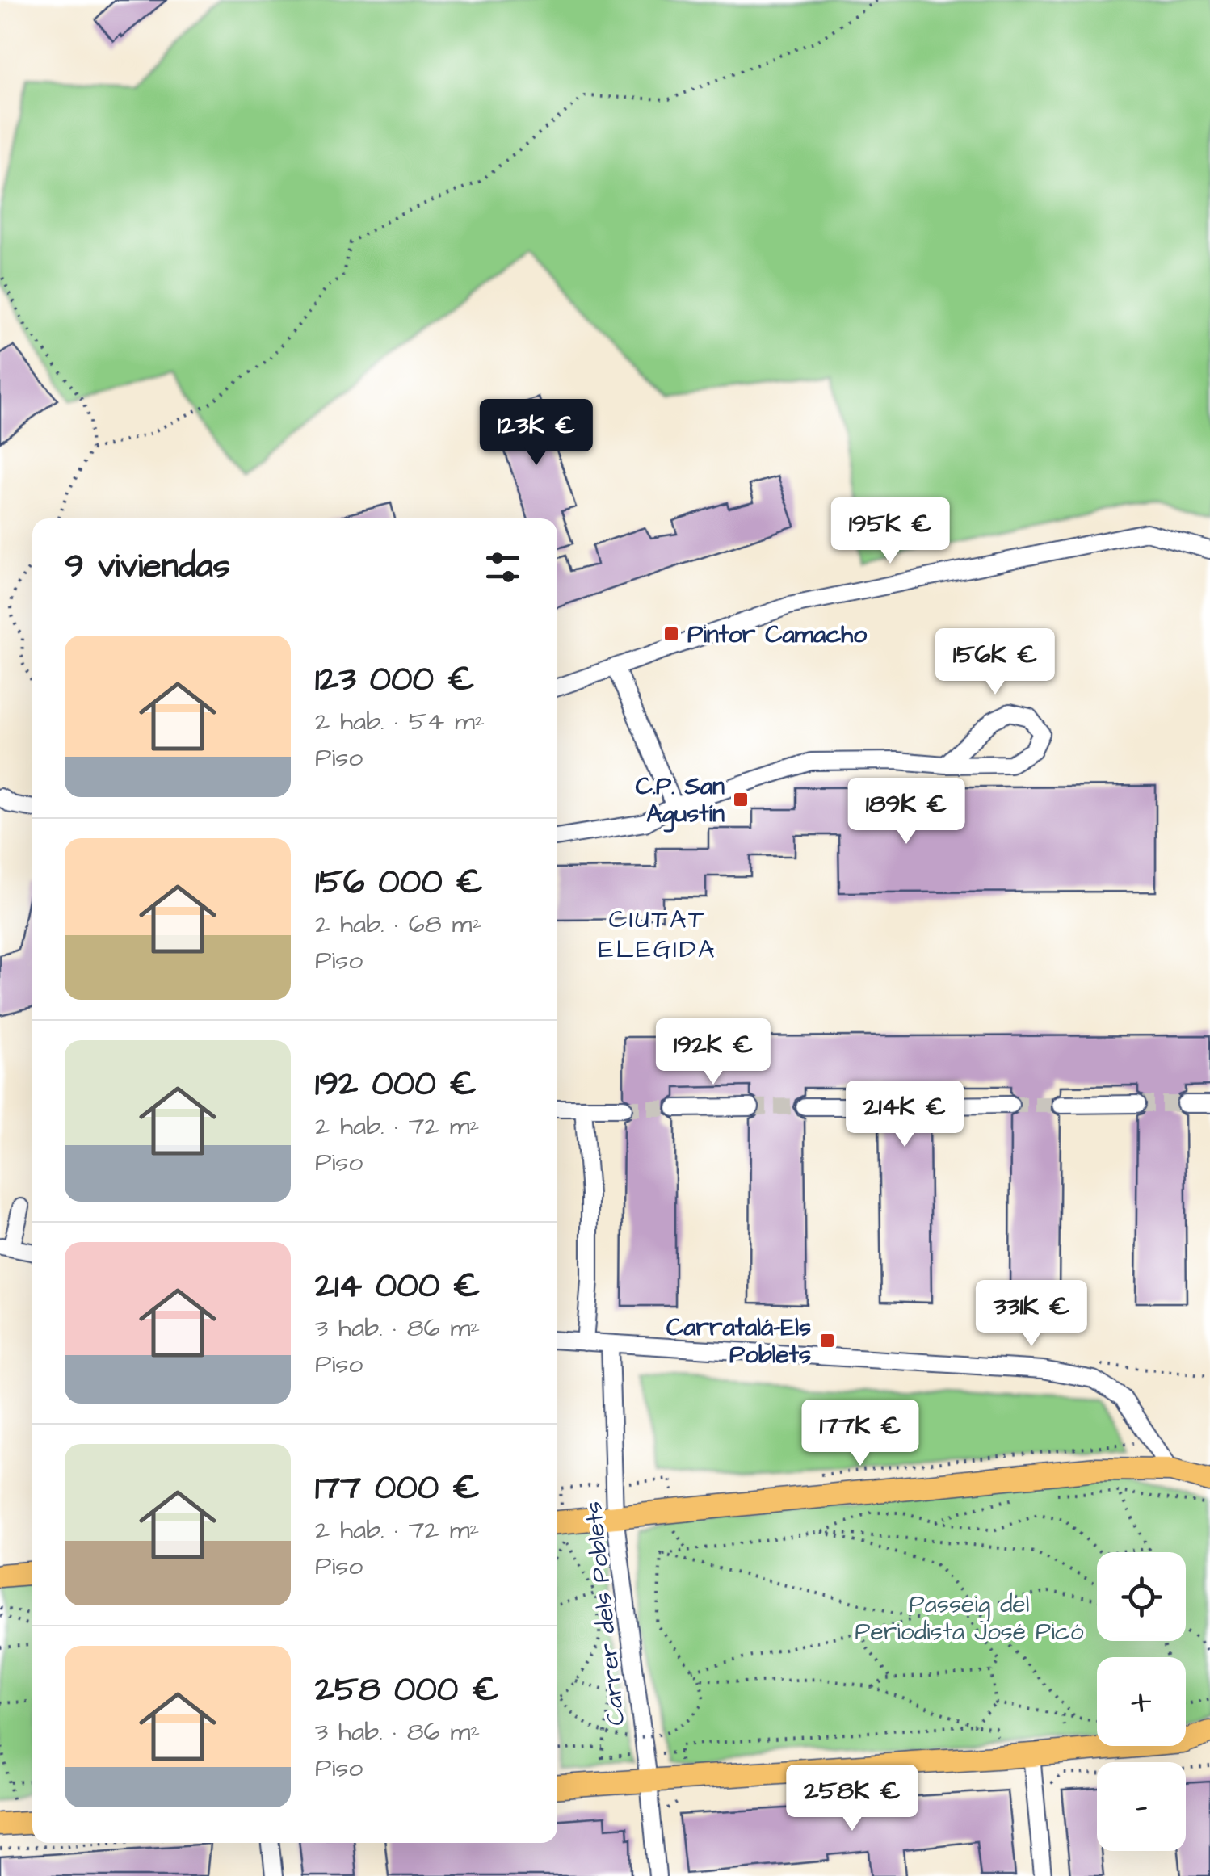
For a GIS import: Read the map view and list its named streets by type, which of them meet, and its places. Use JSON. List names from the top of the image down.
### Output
{
  "streets": {
    "street": ["Carrer dels Poblets"]
  },
  "districts": ["CIUTAT ELEGIDA"],
  "parks": ["Passeig del Periodista José Picó"],
  "places": {
    "transit": ["Pintor Camacho", "C.P. San Agustín", "Carratalá-Els Poblets"]
  },
  "page": {
    "price": [
      "123K €",
      "195K €",
      "156K €",
      "189K €",
      "192K €",
      "214K €",
      "331K €",
      "177K €",
      "258K €"
    ],
    "heading": "9 viviendas",
    "list": [
      {
        "name": "123 000 €",
        "note": "2 hab. · 54 m² · Piso"
      },
      {
        "name": "156 000 €",
        "note": "2 hab. · 68 m² · Piso"
      },
      {
        "name": "192 000 €",
        "note": "2 hab. · 72 m² · Piso"
      },
      {
        "name": "214 000 €",
        "note": "3 hab. · 86 m² · Piso"
      },
      {
        "name": "177 000 €",
        "note": "2 hab. · 72 m² · Piso"
      },
      {
        "name": "258 000 €",
        "note": "3 hab. · 86 m² · Piso"
      }
    ],
    "map_buttons": ["+", "−"]
  }
}
